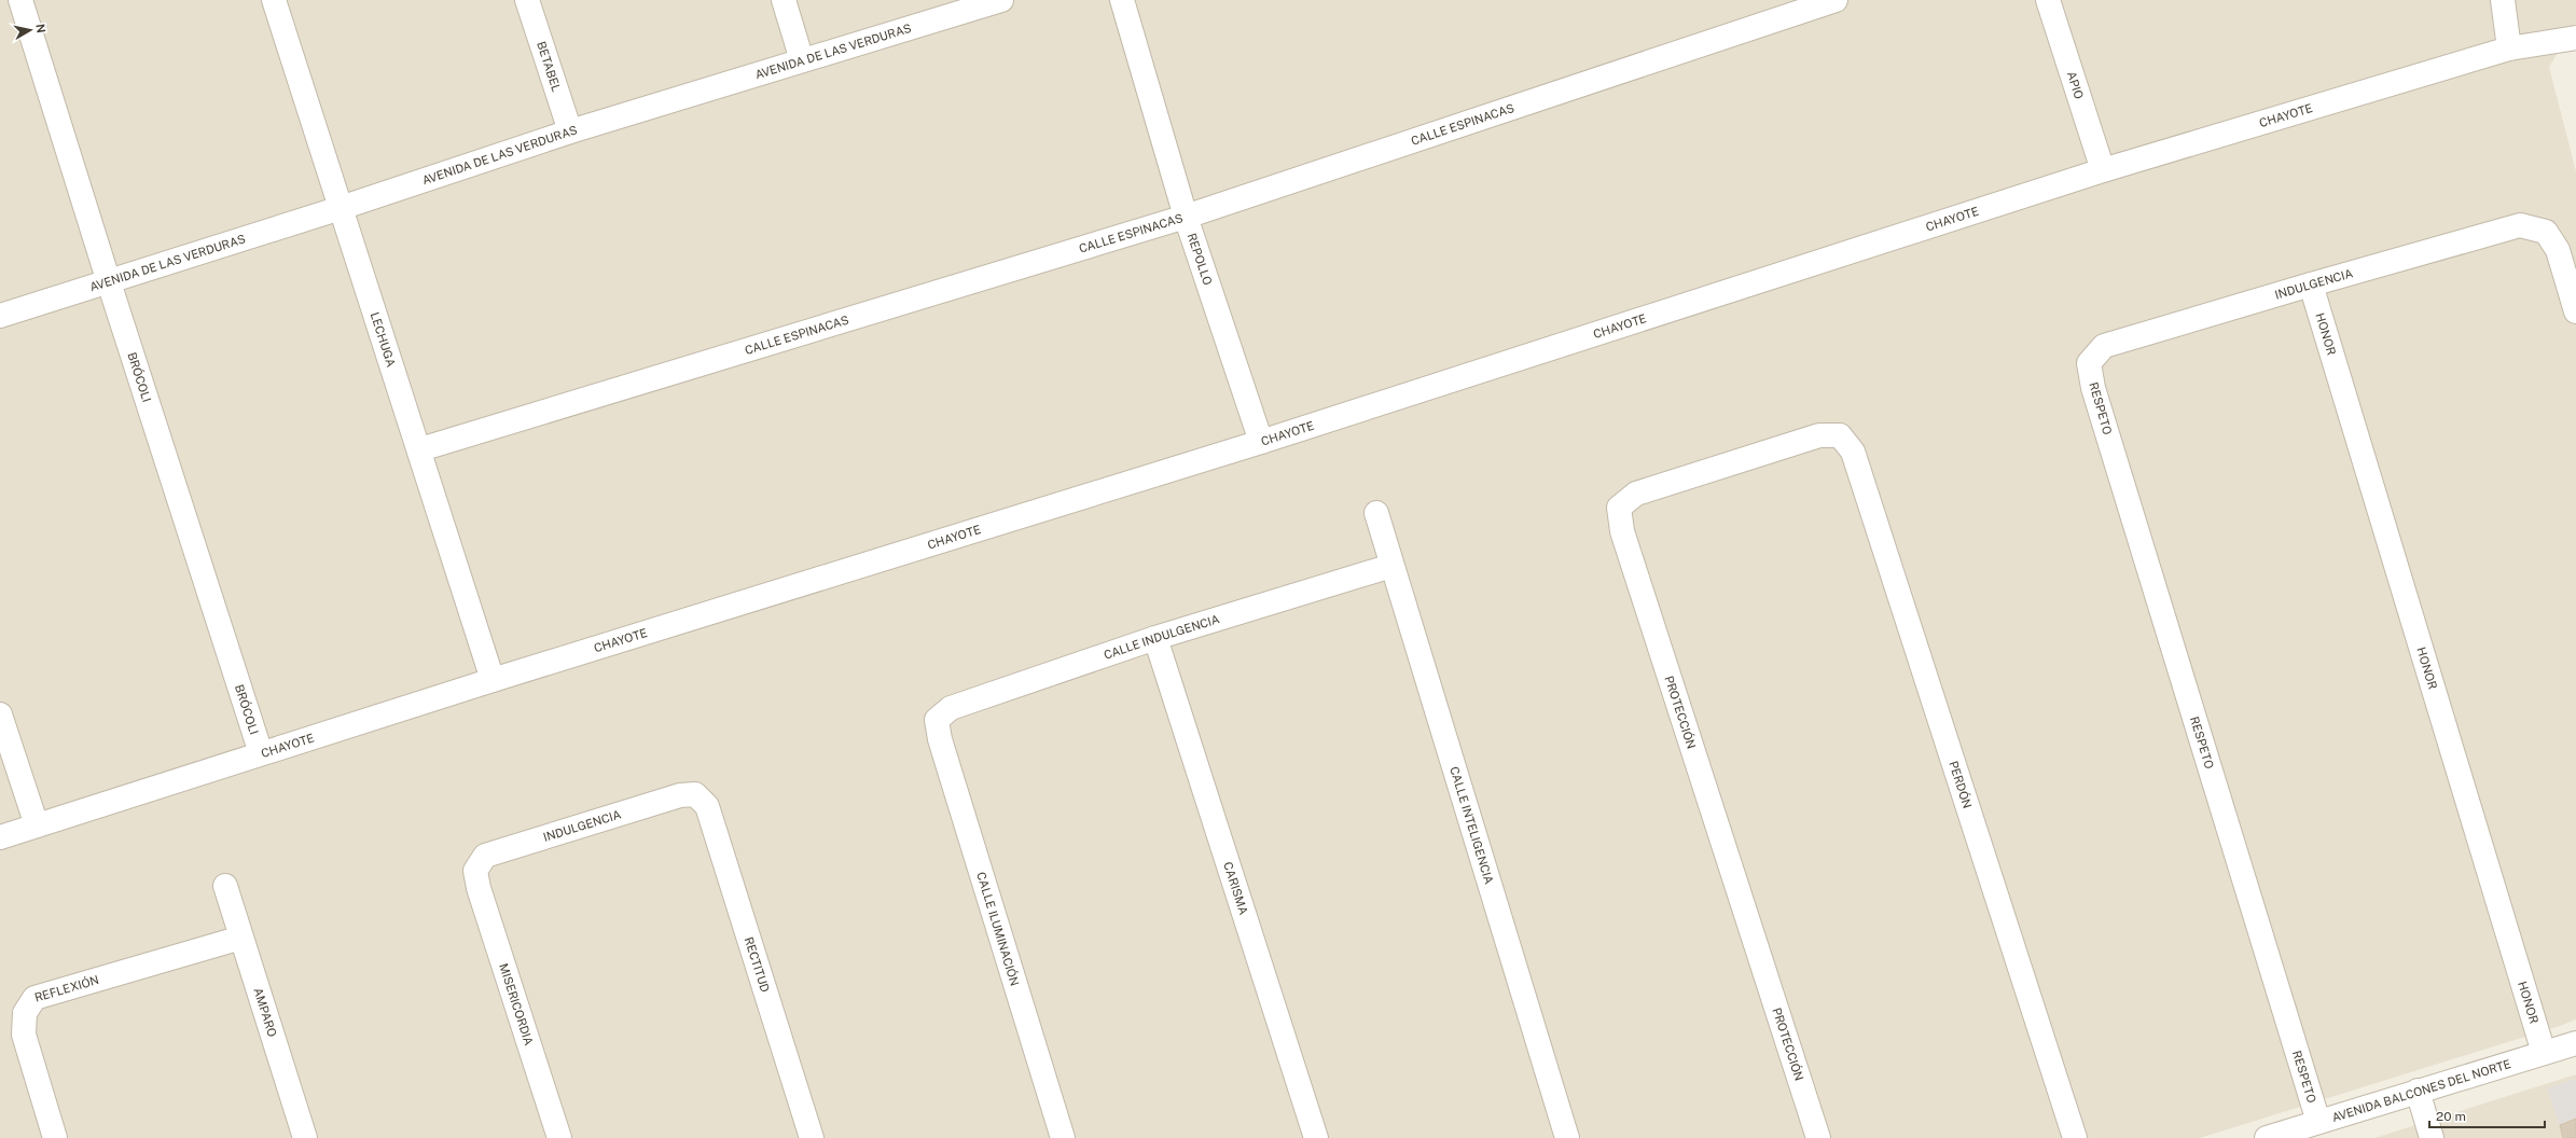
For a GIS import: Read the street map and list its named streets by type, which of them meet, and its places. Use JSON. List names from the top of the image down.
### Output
{
  "streets": {
    "street": [
      "AVENIDA DE LAS VERDURAS",
      "BETABEL",
      "APIO",
      "CHAYOTE",
      "CALLE ESPINACAS",
      "REPOLLO",
      "INDULGENCIA",
      "HONOR",
      "LECHUGA",
      "BRÓCOLI",
      "RESPETO",
      "CALLE INDULGENCIA",
      "PROTECCIÓN",
      "PERDÓN",
      "CALLE INTELIGENCIA",
      "CARISMA",
      "CALLE ILUMINACIÓN",
      "RECTITUD",
      "REFLEXIÓN",
      "MISERICORDIA",
      "AMPARO",
      "AVENIDA BALCONES DEL NORTE"
    ]
  },
  "crossings": [
    ["AVENIDA DE LAS VERDURAS", "BETABEL"],
    ["AVENIDA DE LAS VERDURAS", "LECHUGA"],
    ["AVENIDA DE LAS VERDURAS", "BRÓCOLI"],
    ["APIO", "CHAYOTE"],
    ["CHAYOTE", "REPOLLO"],
    ["CHAYOTE", "LECHUGA"],
    ["CHAYOTE", "BRÓCOLI"],
    ["CALLE ESPINACAS", "REPOLLO"],
    ["CALLE ESPINACAS", "LECHUGA"],
    ["INDULGENCIA", "HONOR"],
    ["INDULGENCIA", "RESPETO"],
    ["INDULGENCIA", "RECTITUD"],
    ["INDULGENCIA", "MISERICORDIA"],
    ["HONOR", "AVENIDA BALCONES DEL NORTE"],
    ["RESPETO", "AVENIDA BALCONES DEL NORTE"],
    ["CALLE INDULGENCIA", "CALLE INTELIGENCIA"],
    ["CALLE INDULGENCIA", "CARISMA"],
    ["CALLE INDULGENCIA", "CALLE ILUMINACIÓN"],
    ["PROTECCIÓN", "PERDÓN"],
    ["REFLEXIÓN", "AMPARO"]
  ],
  "scale_bar": "20 m",
  "north": "right"
}
